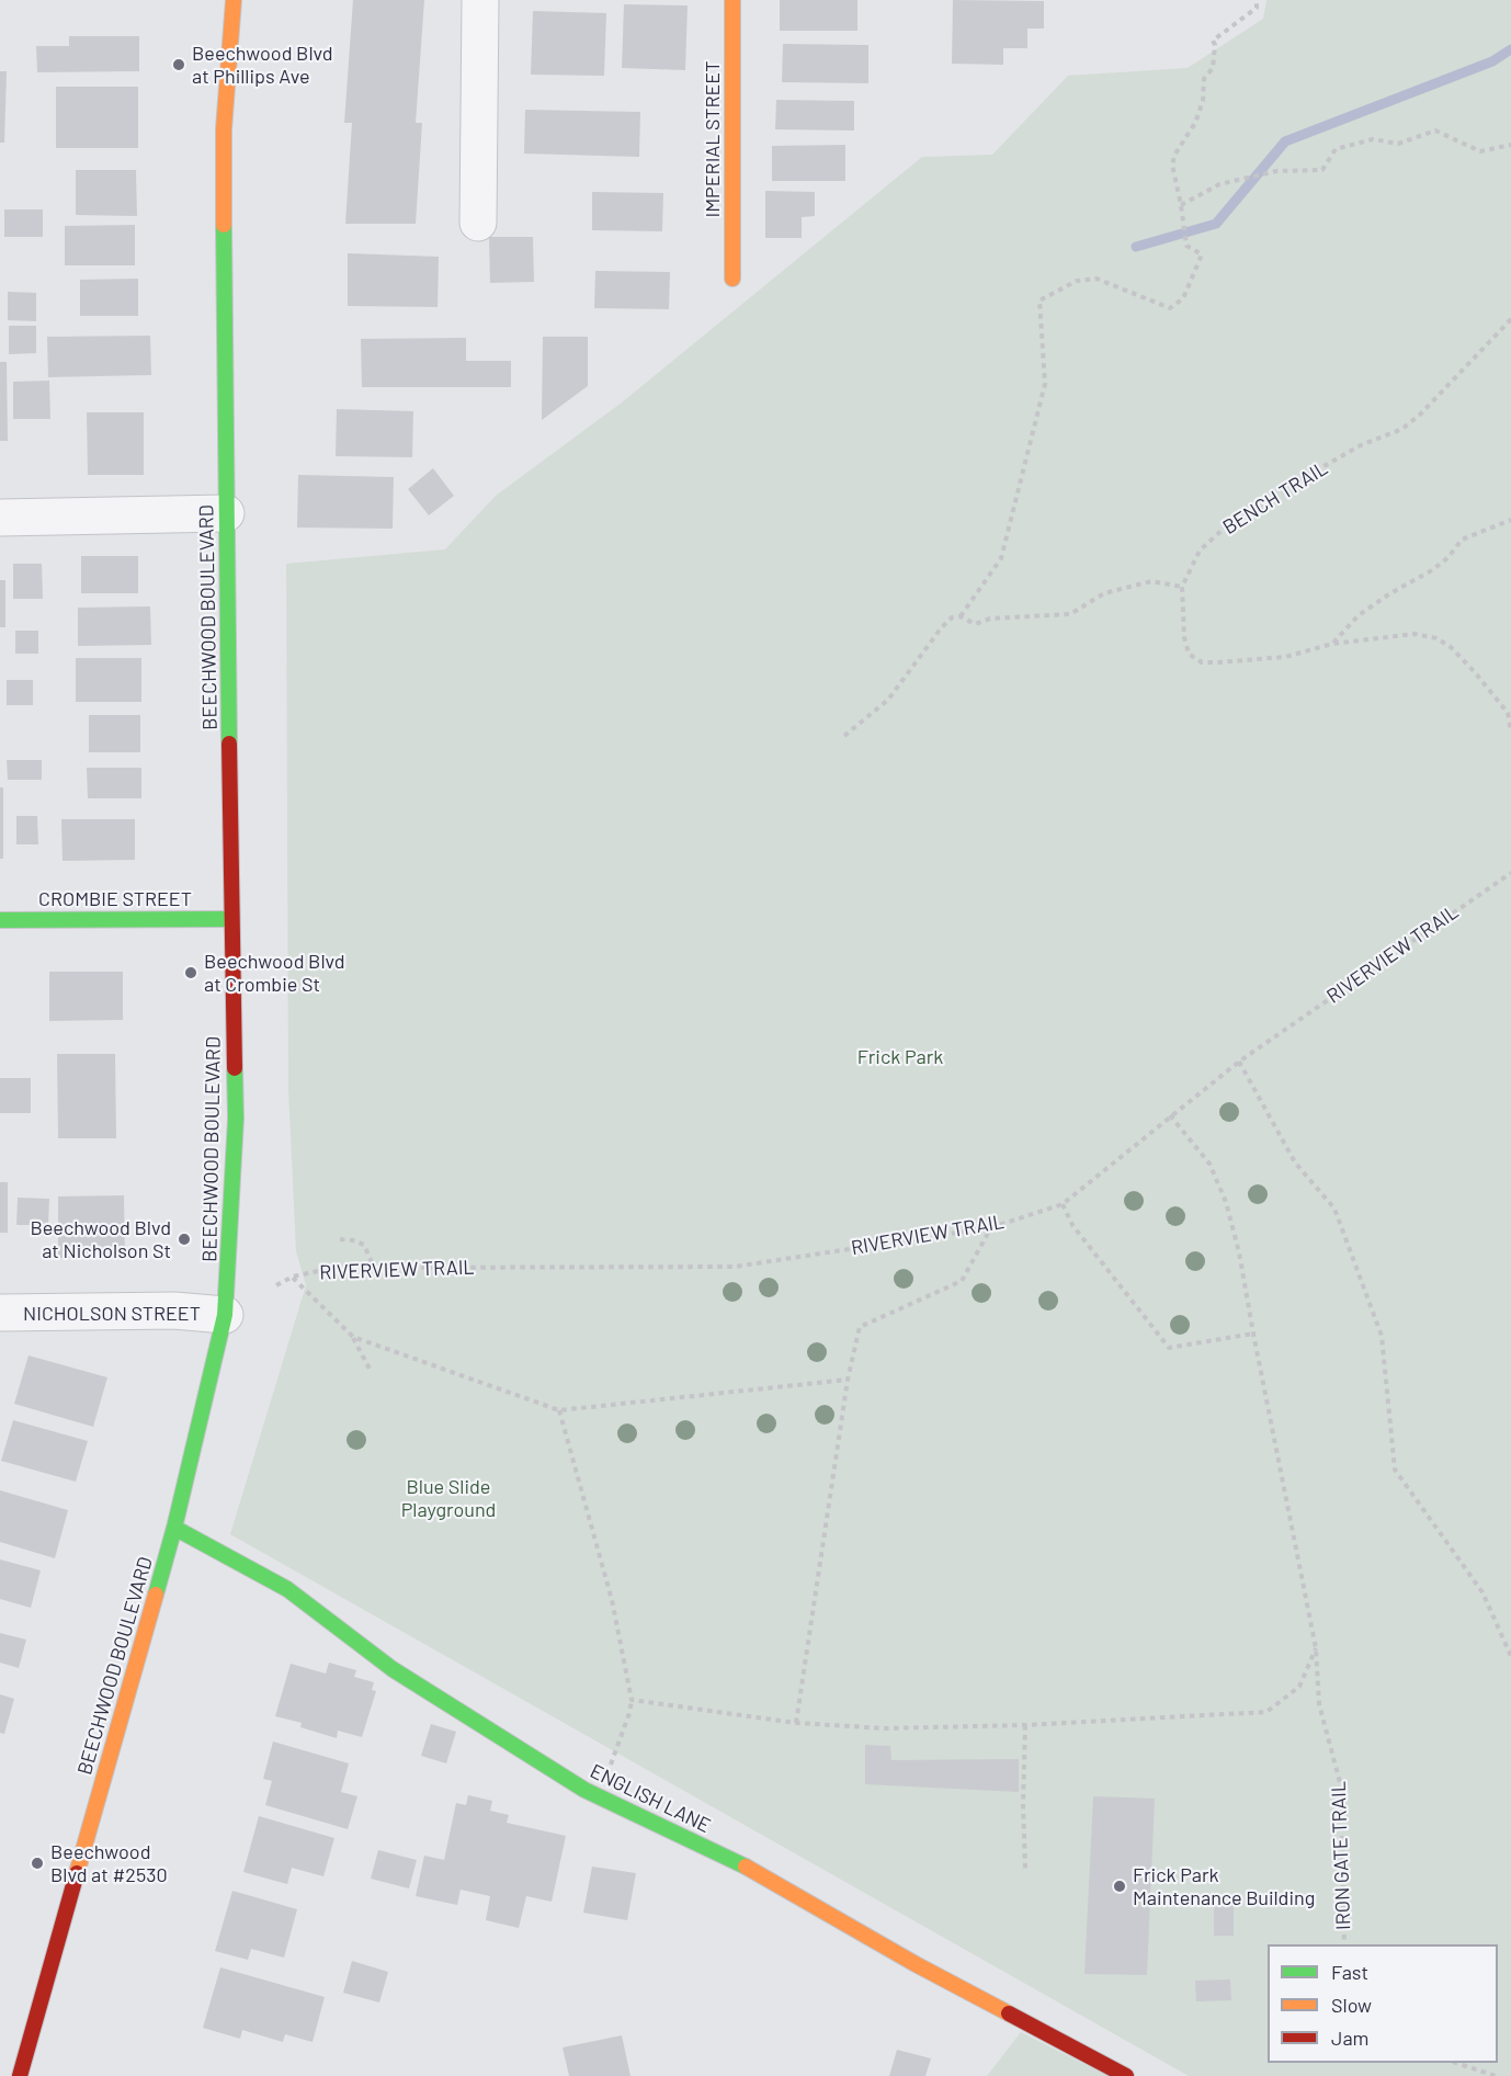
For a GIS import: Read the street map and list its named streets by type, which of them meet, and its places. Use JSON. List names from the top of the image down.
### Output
{
  "streets": {
    "street": [
      "IMPERIAL STREET",
      "BEECHWOOD BOULEVARD",
      "CROMBIE STREET",
      "NICHOLSON STREET",
      "ENGLISH LANE"
    ],
    "path": ["BENCH TRAIL", "RIVERVIEW TRAIL", "IRON GATE TRAIL"]
  },
  "crossings": [
    ["BEECHWOOD BOULEVARD", "CROMBIE STREET"],
    ["BEECHWOOD BOULEVARD", "NICHOLSON STREET"],
    ["BEECHWOOD BOULEVARD", "ENGLISH LANE"],
    ["RIVERVIEW TRAIL", "IRON GATE TRAIL"]
  ],
  "parks": ["Frick Park", "Blue Slide Playground"],
  "places": [
    "Beechwood Blvd at Phillips Ave",
    "Beechwood Blvd at Crombie St",
    "Beechwood Blvd at Nicholson St",
    "Beechwood Blvd at #2530",
    "Frick Park Maintenance Building"
  ],
  "legend": ["Fast", "Slow", "Jam"]
}
